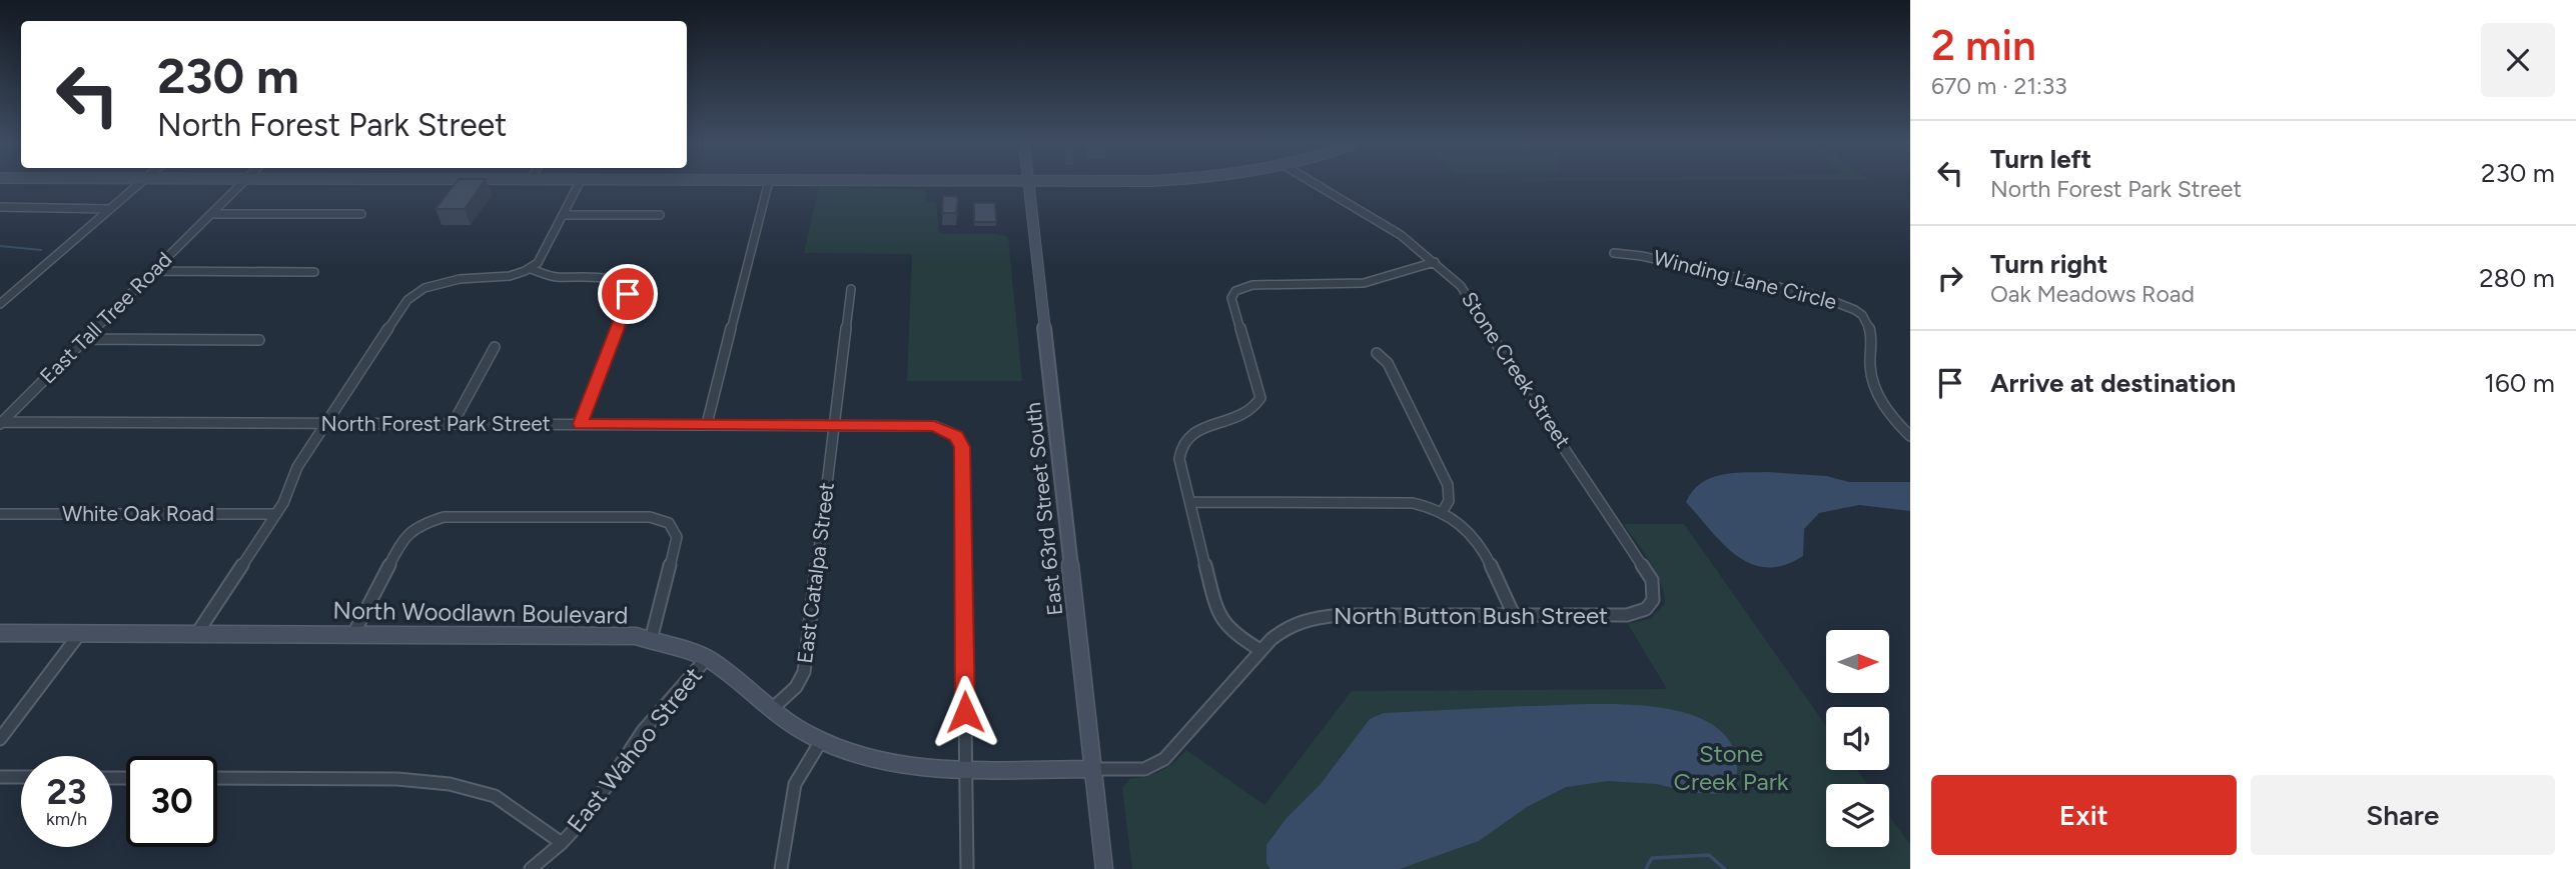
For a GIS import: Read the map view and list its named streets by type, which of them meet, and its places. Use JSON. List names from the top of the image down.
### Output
{
  "streets": {
    "main road": ["East 63rd Street South"],
    "street": [
      "Winding Lane Circle",
      "East Tall Tree Road",
      "Stone Creek Street",
      "North Forest Park Street",
      "White Oak Road",
      "East Catalpa Street",
      "North Woodlawn Boulevard",
      "North Button Bush Street",
      "East Wahoo Street"
    ]
  },
  "crossings": [
    ["East Tall Tree Road", "North Forest Park Street"],
    ["Stone Creek Street", "North Button Bush Street"],
    ["North Forest Park Street", "East Catalpa Street"],
    ["North Forest Park Street", "North Woodlawn Boulevard"],
    ["East 63rd Street South", "North Woodlawn Boulevard"],
    ["East 63rd Street South", "North Button Bush Street"],
    ["East Catalpa Street", "North Woodlawn Boulevard"],
    ["North Woodlawn Boulevard", "North Button Bush Street"],
    ["North Woodlawn Boulevard", "East Wahoo Street"]
  ],
  "parks": ["Stone Creek Park"],
  "north": "right",
  "page": {
    "heading": ["2 min", "670 m · 21:33"],
    "turn": ["230 m", "North Forest Park Street"],
    "list": [
      {
        "name": "Turn left",
        "note": "North Forest Park Street",
        "value": "230 m"
      },
      {
        "name": "Turn right",
        "note": "Oak Meadows Road",
        "value": "280 m"
      },
      {
        "name": "Arrive at destination",
        "value": "160 m"
      }
    ],
    "speed": "23 km/h",
    "limit": "30",
    "buttons": ["Exit", "Share"]
  }
}
